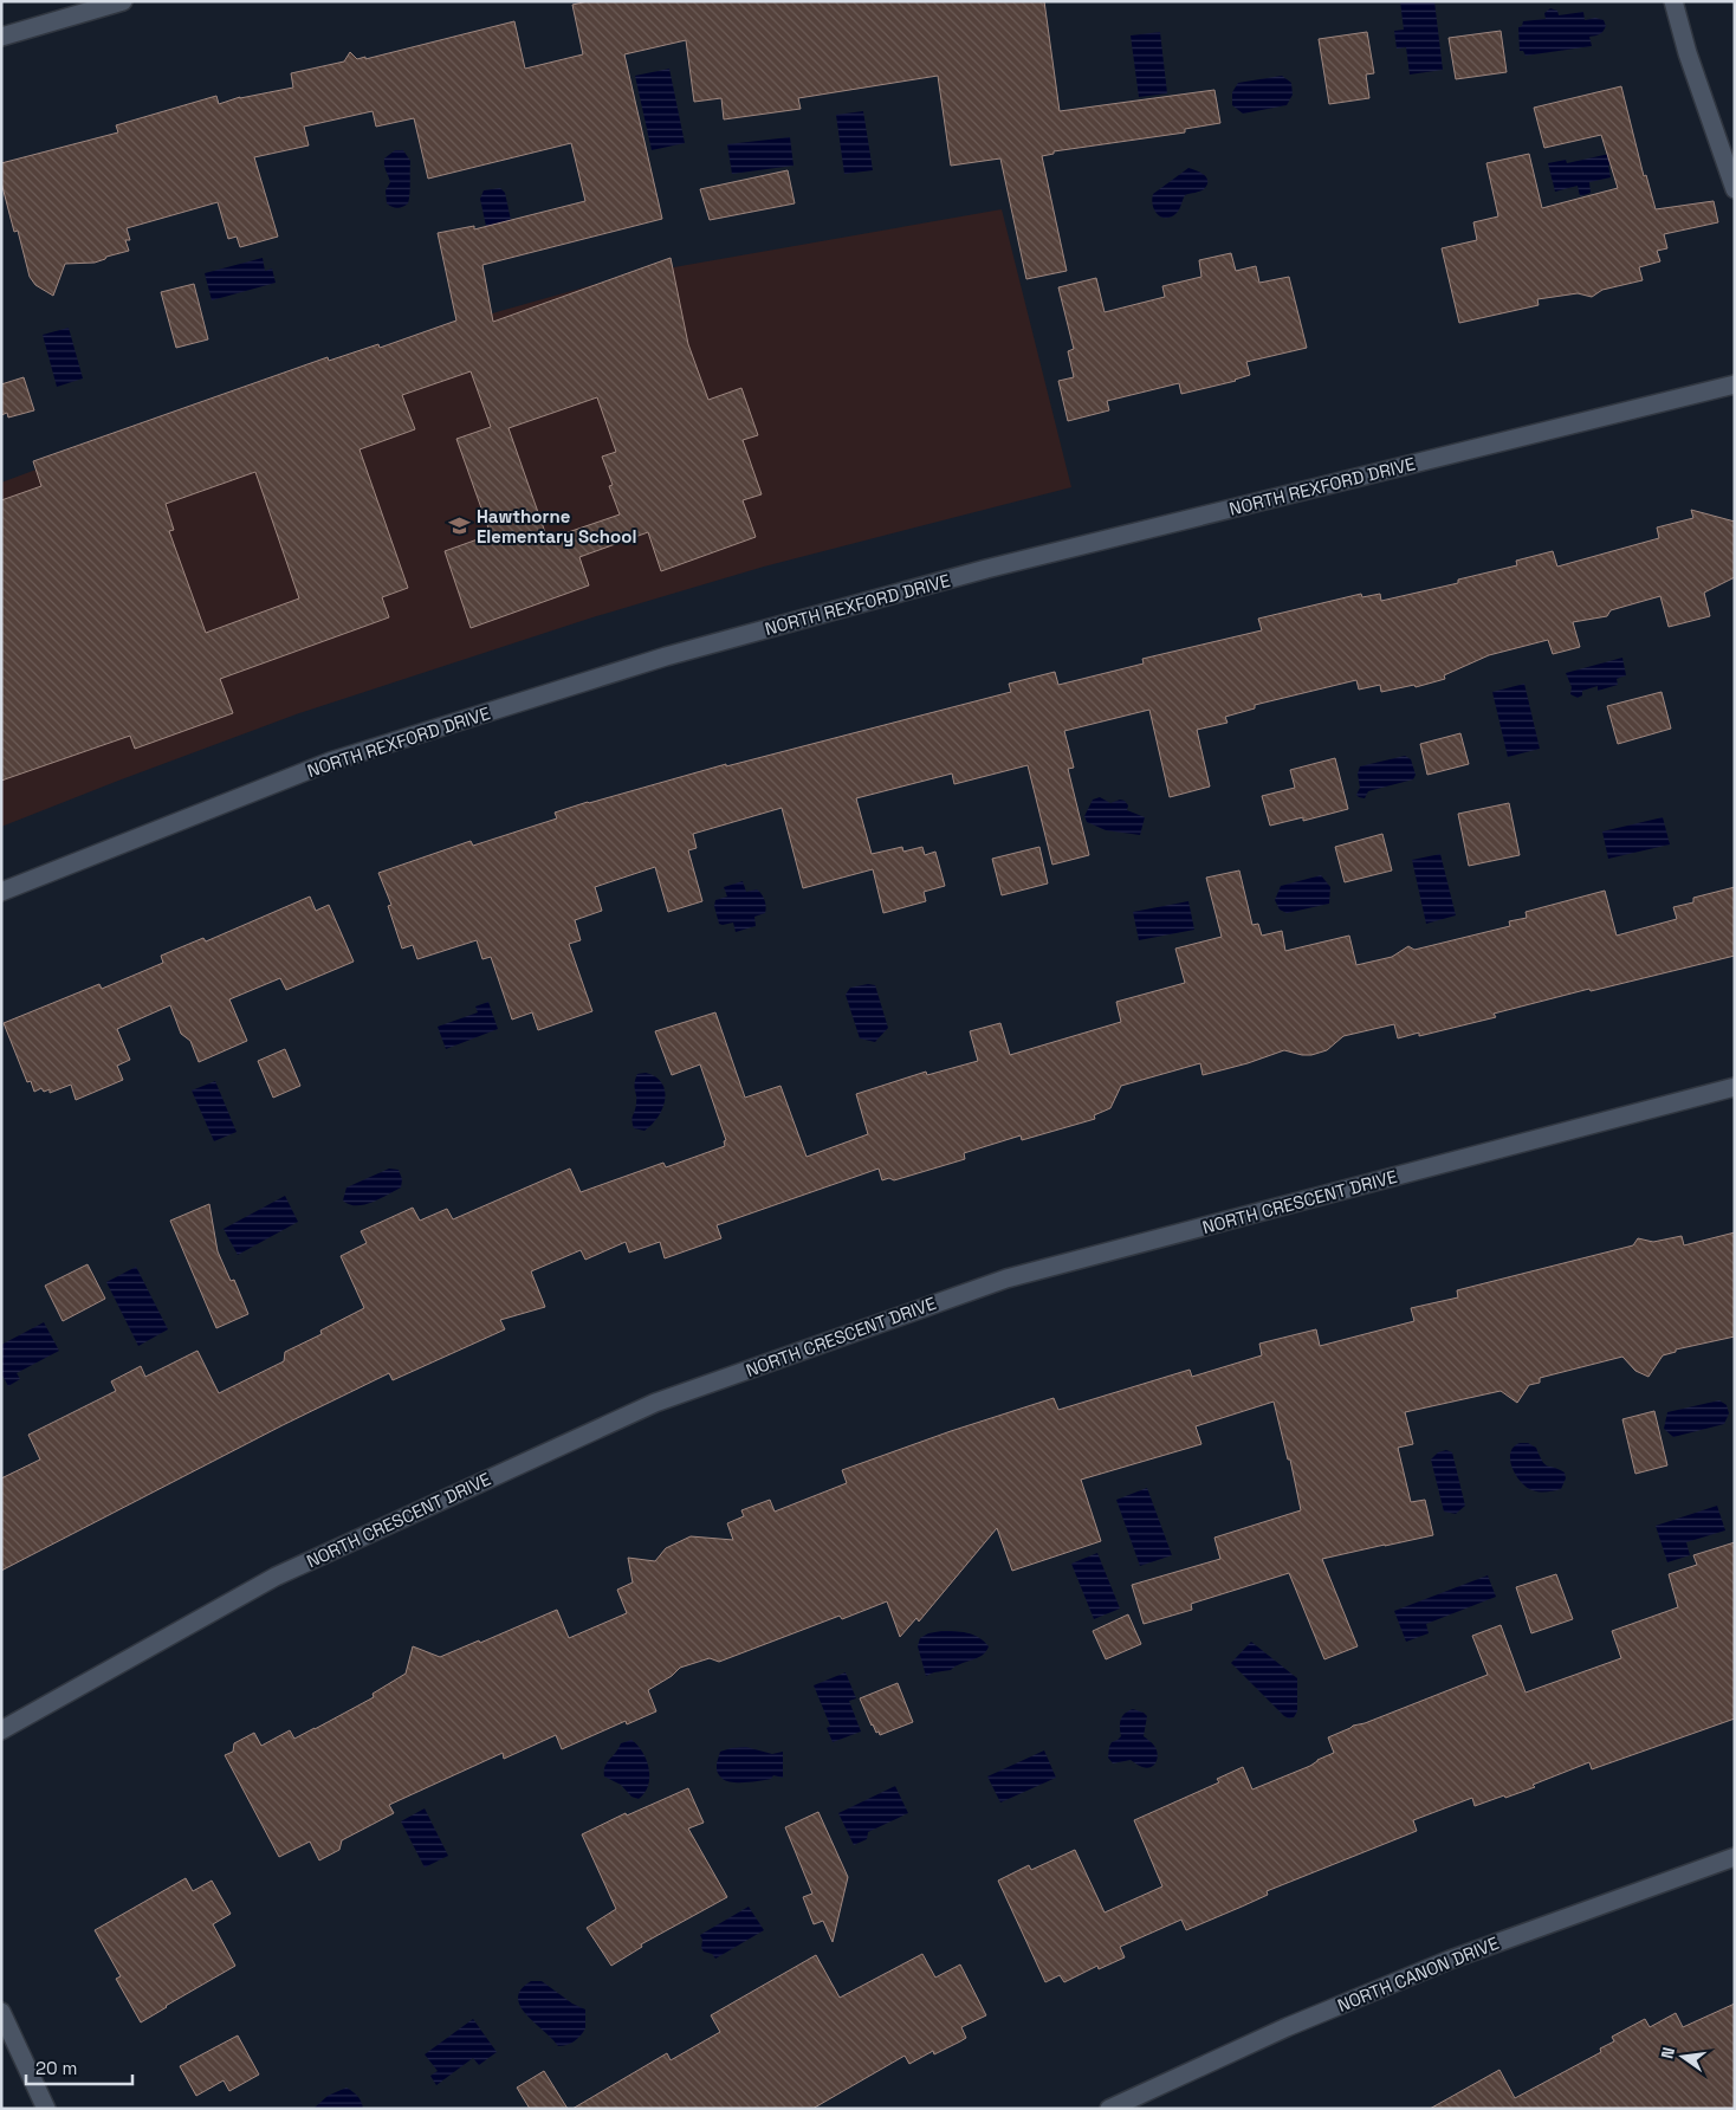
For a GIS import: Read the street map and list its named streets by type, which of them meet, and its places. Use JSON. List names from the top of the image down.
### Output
{
  "streets": {
    "street": ["NORTH REXFORD DRIVE", "NORTH CRESCENT DRIVE", "NORTH CANON DRIVE"]
  },
  "places": {
    "school or university": ["Hawthorne Elementary School"]
  },
  "scale_bar": "20 m",
  "north": "left"
}
